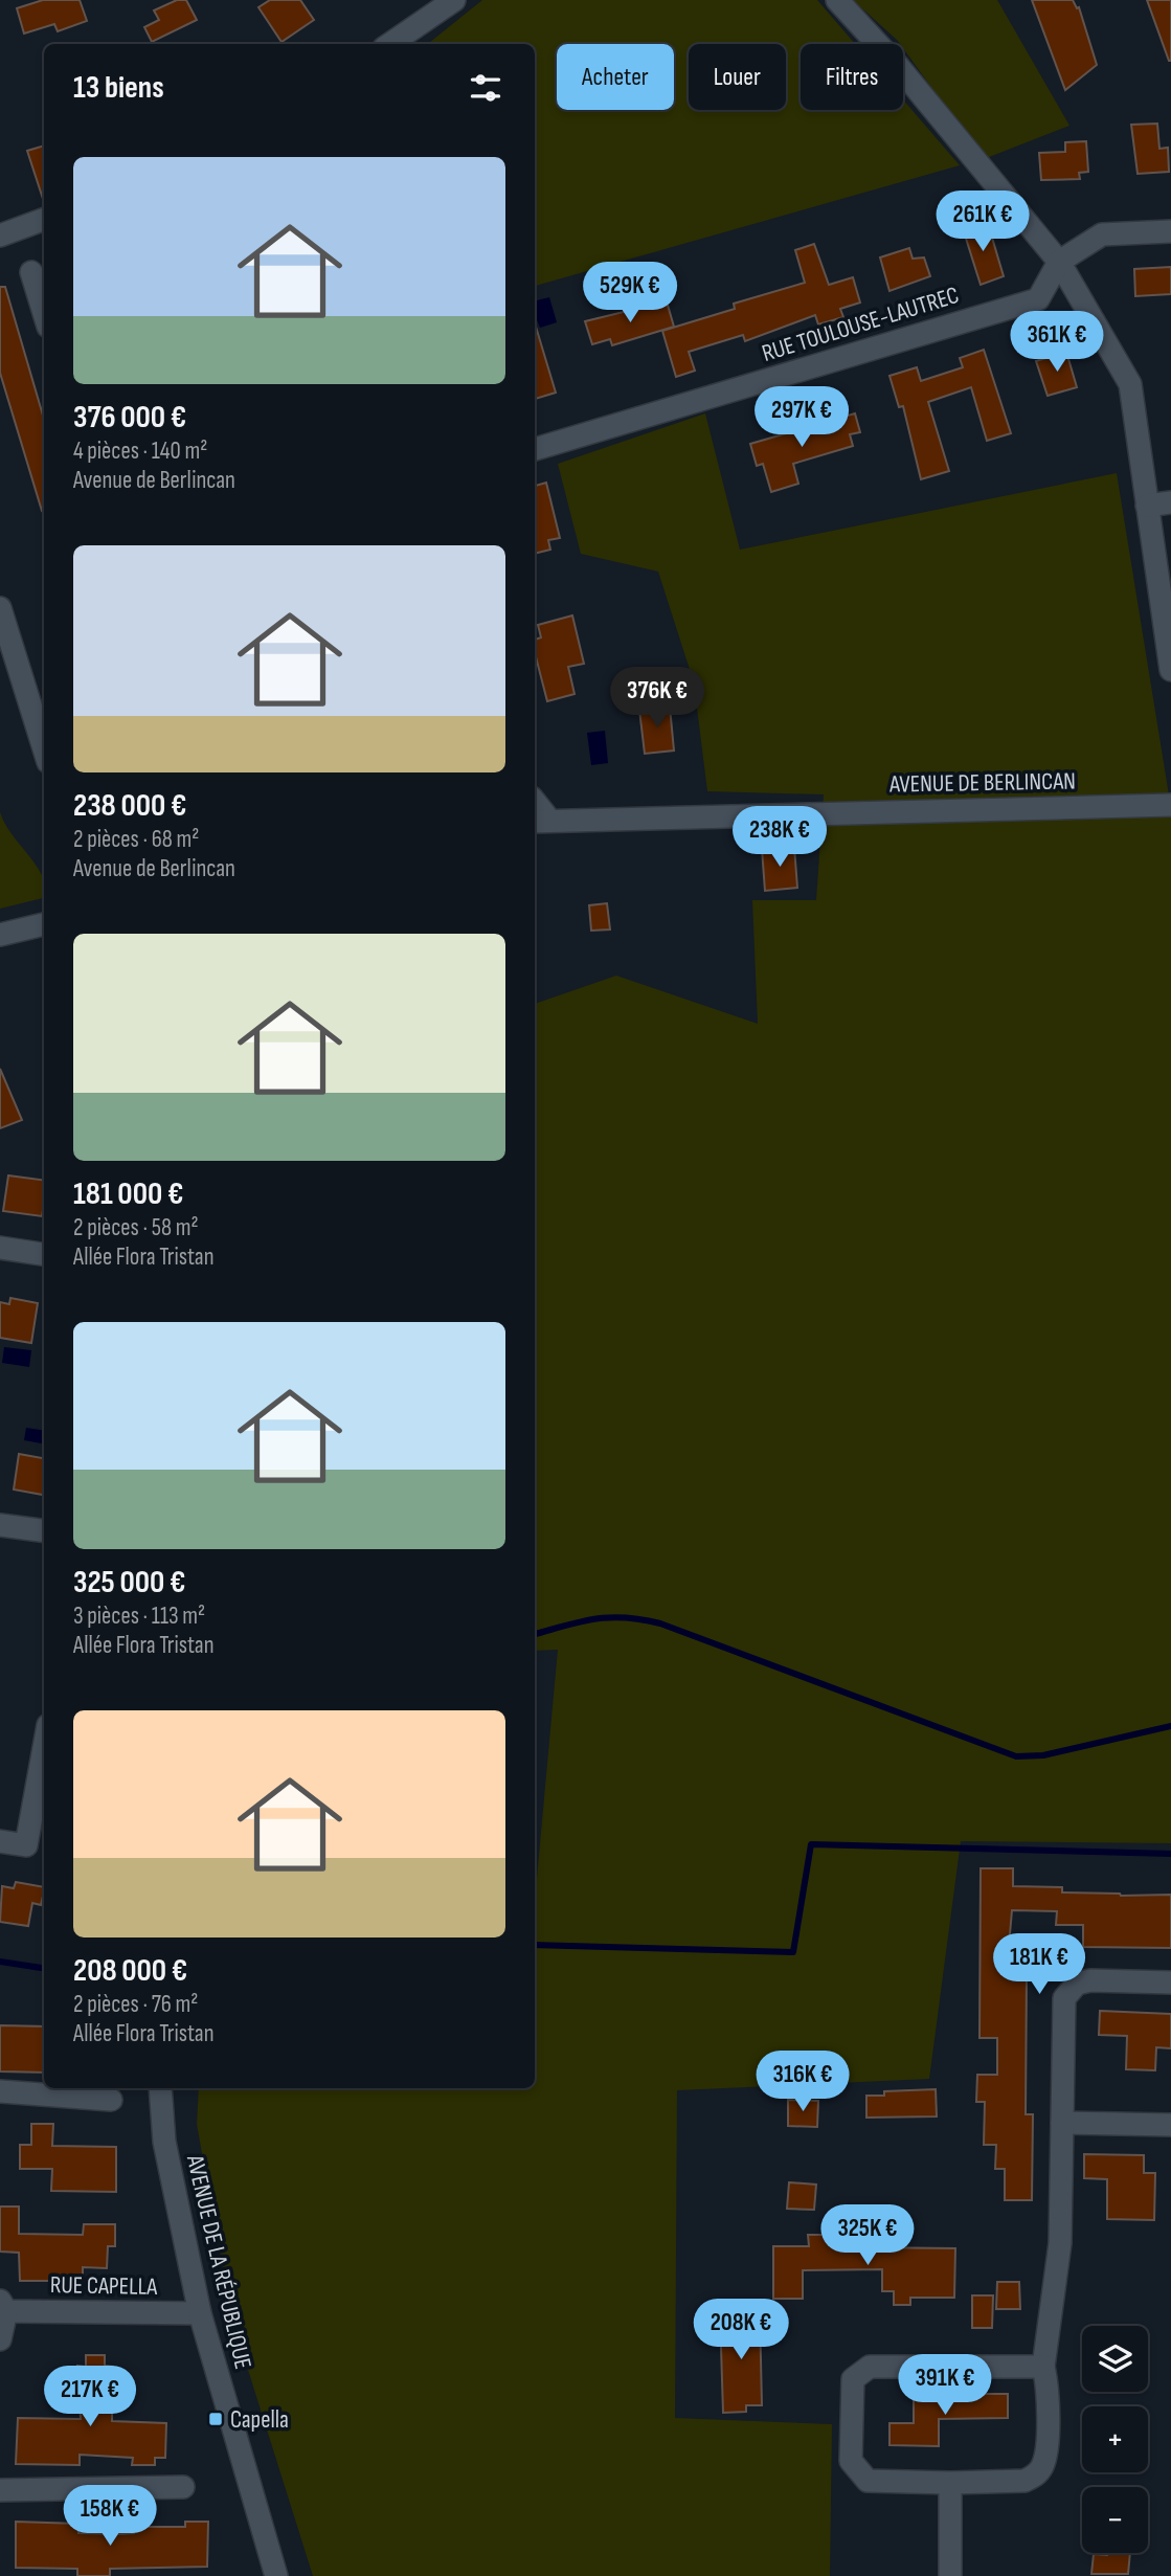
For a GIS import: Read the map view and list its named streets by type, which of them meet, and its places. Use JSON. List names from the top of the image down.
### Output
{
  "streets": {
    "street": [
      "RUE TOULOUSE-LAUTREC",
      "AVENUE DE BERLINCAN",
      "AVENUE DE LA RÉPUBLIQUE",
      "RUE CAPELLA"
    ]
  },
  "crossings": [
    ["AVENUE DE LA RÉPUBLIQUE", "RUE CAPELLA"]
  ],
  "places": {
    "transit": ["Capella"]
  },
  "page": {
    "chip": ["Acheter", "Louer", "Filtres"],
    "heading": "13 biens",
    "list": [
      {
        "name": "376 000 €",
        "note": "4 pièces · 140 m² · Avenue de Berlincan"
      },
      {
        "name": "238 000 €",
        "note": "2 pièces · 68 m² · Avenue de Berlincan"
      },
      {
        "name": "181 000 €",
        "note": "2 pièces · 58 m² · Allée Flora Tristan"
      },
      {
        "name": "325 000 €",
        "note": "3 pièces · 113 m² · Allée Flora Tristan"
      },
      {
        "name": "208 000 €",
        "note": "2 pièces · 76 m² · Allée Flora Tristan"
      }
    ],
    "price": [
      "261K €",
      "529K €",
      "361K €",
      "297K €",
      "376K €",
      "238K €",
      "181K €",
      "316K €",
      "325K €",
      "208K €",
      "391K €",
      "217K €",
      "158K €"
    ],
    "map_buttons": ["+", "−"]
  }
}
